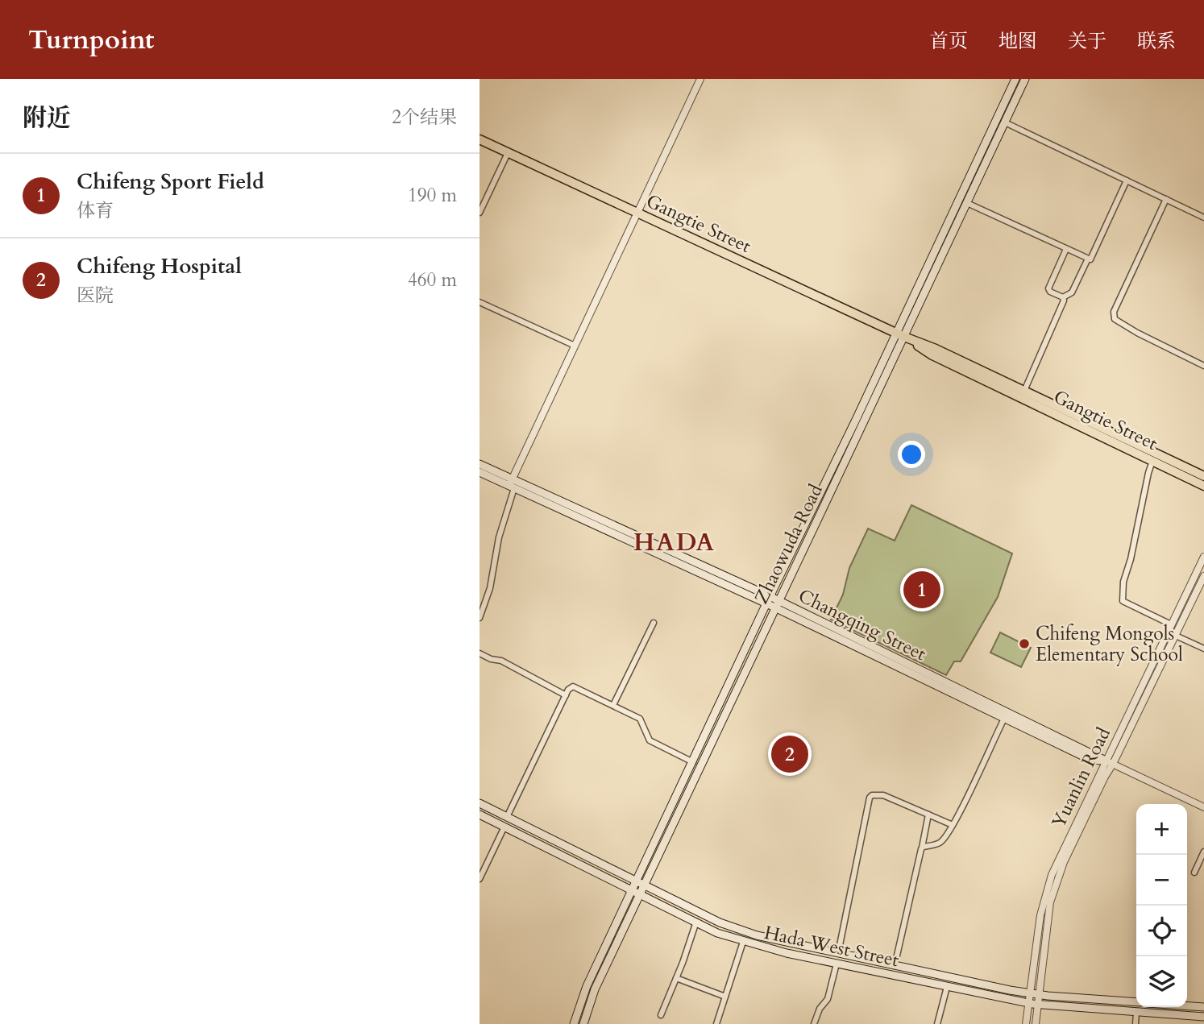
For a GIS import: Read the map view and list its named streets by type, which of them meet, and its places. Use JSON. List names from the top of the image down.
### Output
{
  "streets": {
    "highway": ["Gangtie Street"],
    "main road": ["Zhaowuda Road", "Changqing Street", "Hada West Street"],
    "street": ["Yuanlin Road"]
  },
  "crossings": [
    ["Gangtie Street", "Zhaowuda Road"],
    ["Zhaowuda Road", "Changqing Street"],
    ["Zhaowuda Road", "Hada West Street"],
    ["Changqing Street", "Yuanlin Road"],
    ["Yuanlin Road", "Hada West Street"]
  ],
  "districts": ["HADA"],
  "places": ["Chifeng Mongols Elementary School"],
  "page": {
    "header": "Turnpoint",
    "nav": [
      "首页",
      "地图",
      "关于",
      "联系"
    ],
    "heading": ["附近", "2个结果"],
    "list": [
      {
        "mark": "1",
        "name": "Chifeng Sport Field",
        "note": "体育",
        "value": "190 m"
      },
      {
        "mark": "2",
        "name": "Chifeng Hospital",
        "note": "医院",
        "value": "460 m"
      }
    ],
    "pins": ["1", "2"],
    "map_buttons": ["+", "−"]
  }
}
